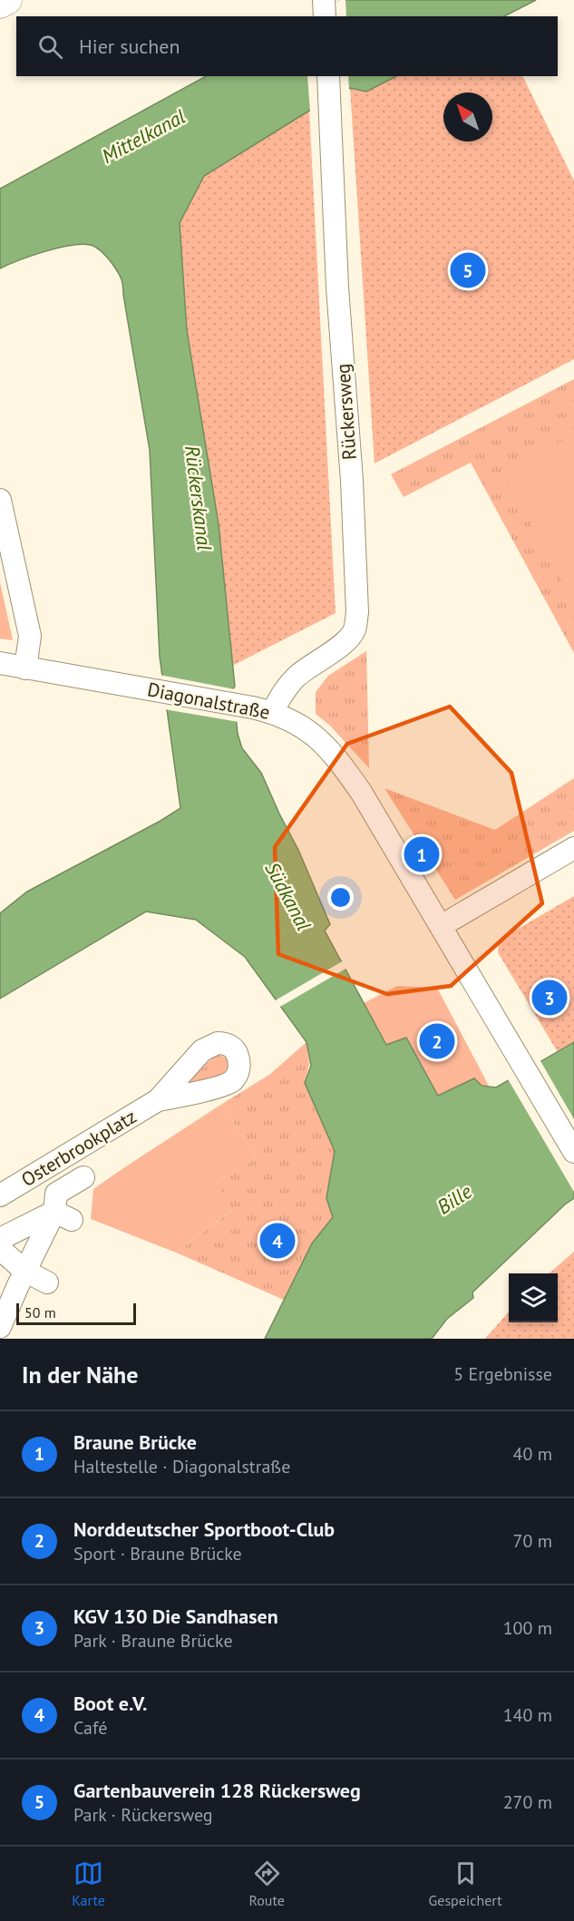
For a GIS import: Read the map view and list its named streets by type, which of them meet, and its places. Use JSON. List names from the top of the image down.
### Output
{
  "streets": {
    "street": ["Rückersweg", "Diagonalstraße", "Osterbrookplatz"]
  },
  "crossings": [
    ["Rückersweg", "Diagonalstraße"]
  ],
  "water": [
    "Mittelkanal",
    "Rückerskanal",
    "Südkanal",
    "Bille"
  ],
  "scale_bar": "50 m",
  "north": "top left",
  "page": {
    "search": "Hier suchen",
    "pins": [
      "5",
      "1",
      "3",
      "2",
      "4"
    ],
    "scale": "50 m",
    "heading": ["In der Nähe", "5 Ergebnisse"],
    "list": [
      {
        "mark": "1",
        "name": "Braune Brücke",
        "note": "Haltestelle · Diagonalstraße",
        "value": "40 m"
      },
      {
        "mark": "2",
        "name": "Norddeutscher Sportboot-Club",
        "note": "Sport · Braune Brücke",
        "value": "70 m"
      },
      {
        "mark": "3",
        "name": "KGV 130 Die Sandhasen",
        "note": "Park · Braune Brücke",
        "value": "100 m"
      },
      {
        "mark": "4",
        "name": "Boot e.V.",
        "note": "Café",
        "value": "140 m"
      },
      {
        "mark": "5",
        "name": "Gartenbauverein 128 Rückersweg",
        "note": "Park · Rückersweg",
        "value": "270 m"
      }
    ],
    "nav": ["Karte", "Route", "Gespeichert"]
  }
}
